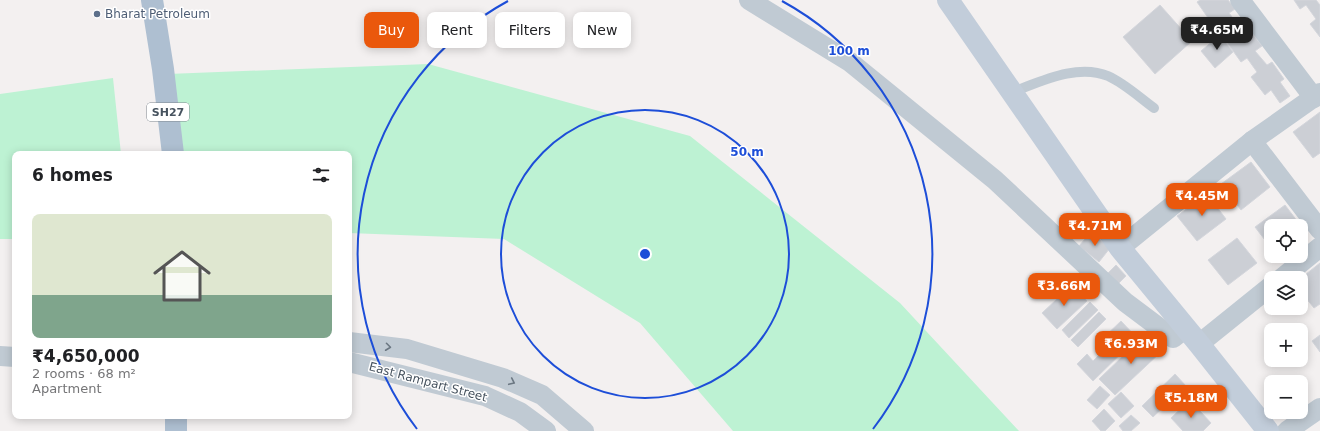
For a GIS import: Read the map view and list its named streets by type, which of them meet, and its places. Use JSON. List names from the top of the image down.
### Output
{
  "streets": {
    "main road": ["SH27"],
    "street": ["East Rampart Street"]
  },
  "places": ["Bharat Petroleum"],
  "page": {
    "chip": [
      "Buy",
      "Rent",
      "Filters",
      "New"
    ],
    "price": [
      "₹4.65M",
      "₹4.45M",
      "₹4.71M",
      "₹3.66M",
      "₹6.93M",
      "₹5.18M"
    ],
    "heading": "6 homes",
    "list": [
      {
        "name": "₹4,650,000",
        "note": "2 rooms · 68 m² · Apartment"
      }
    ],
    "map_buttons": ["+", "−"]
  },
  "rings": ["100 m", "50 m"]
}
